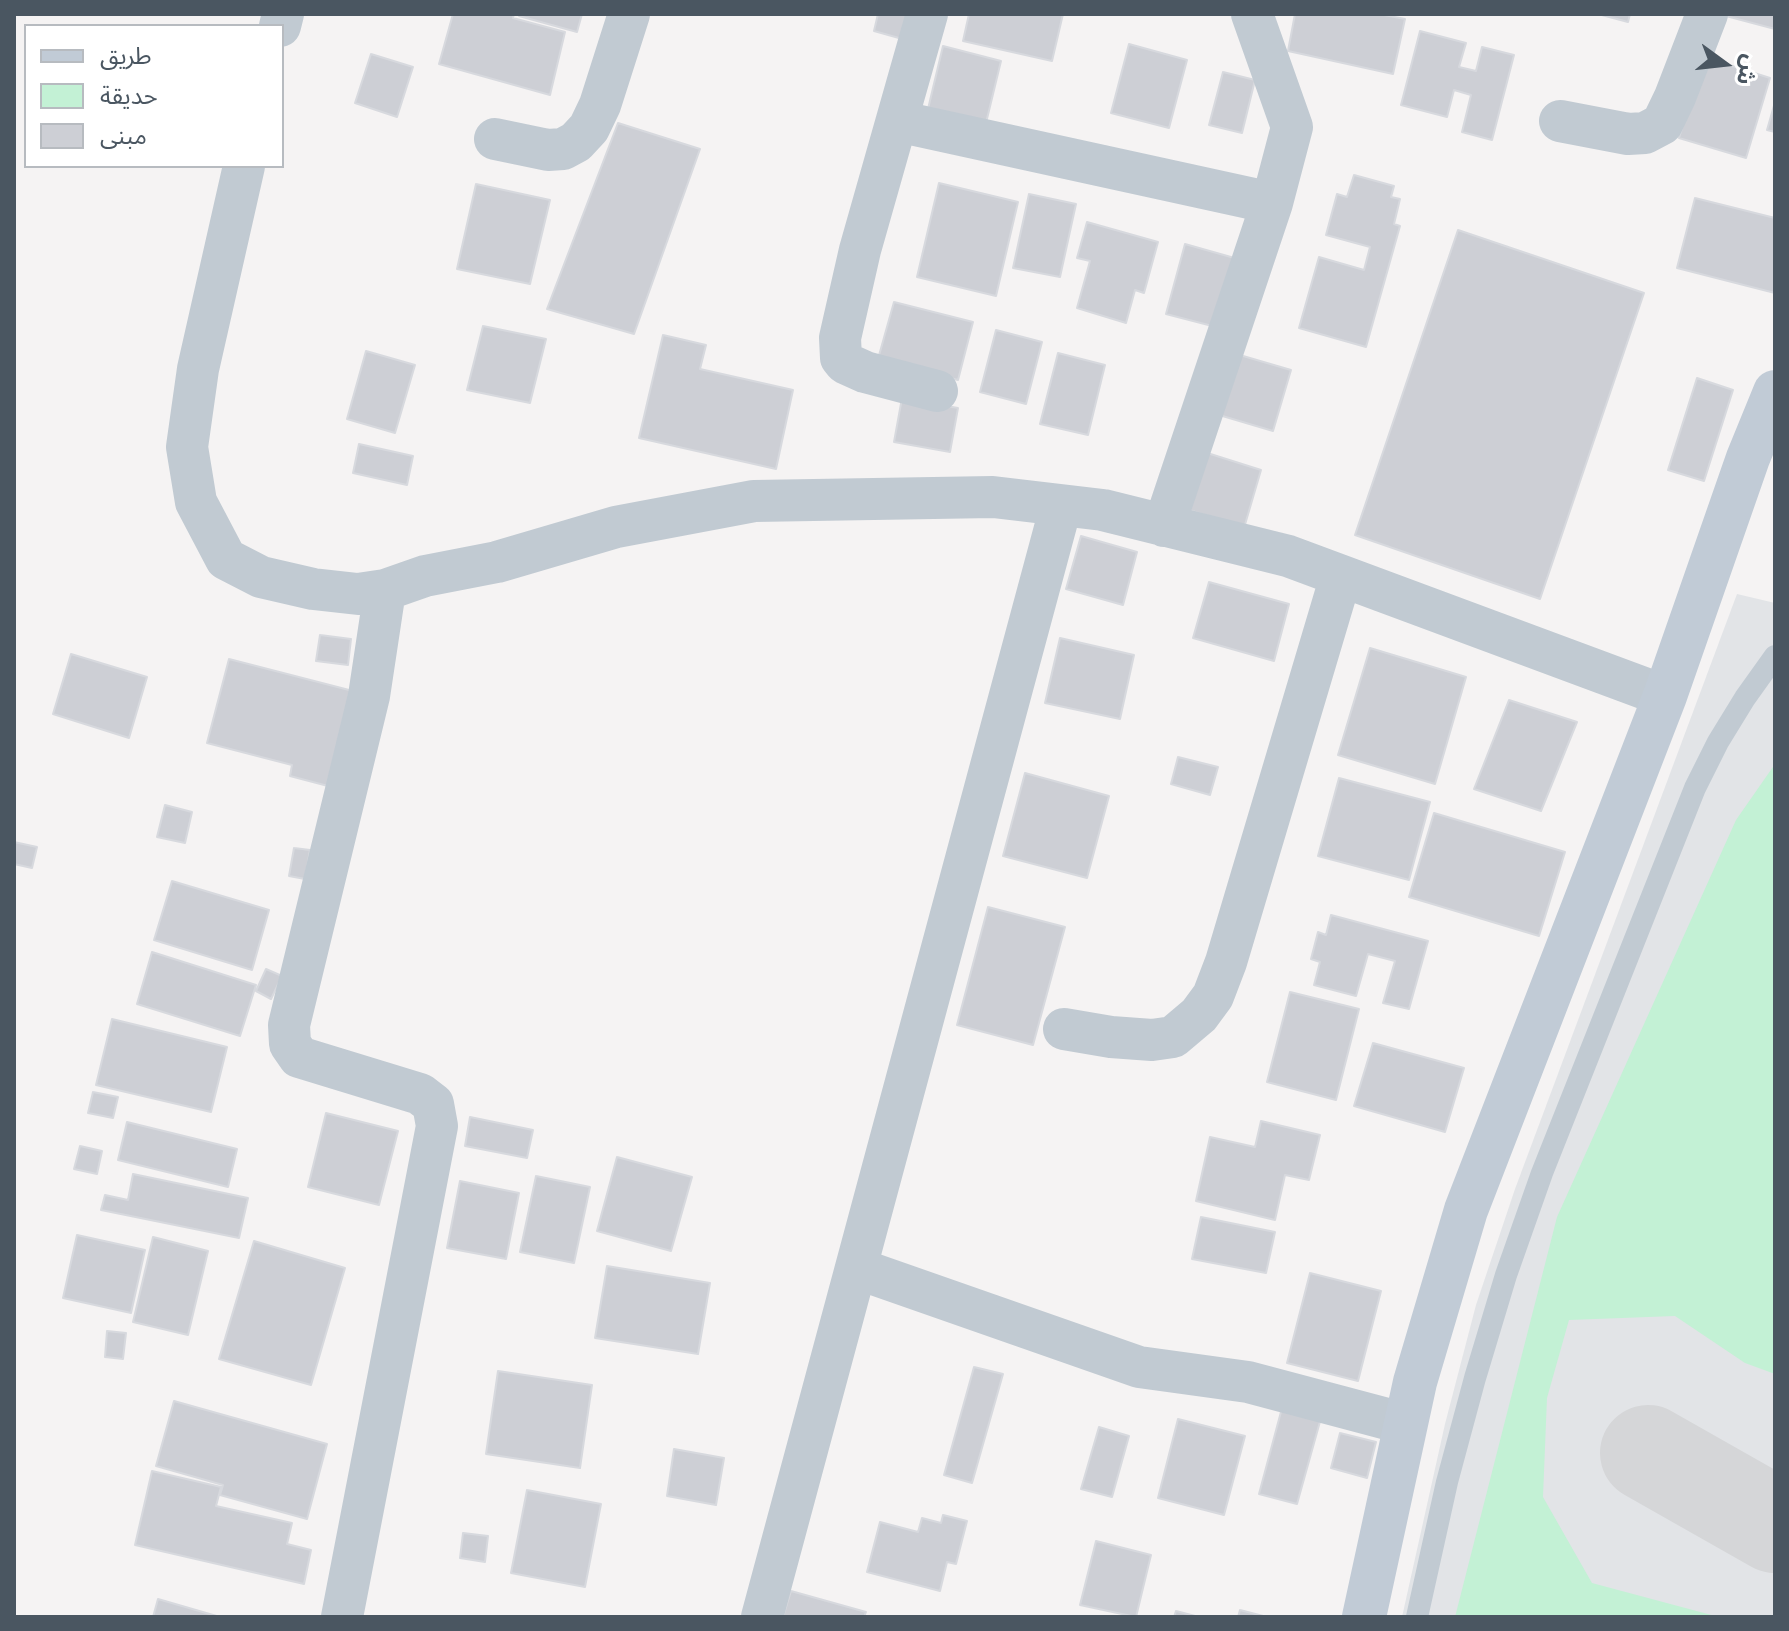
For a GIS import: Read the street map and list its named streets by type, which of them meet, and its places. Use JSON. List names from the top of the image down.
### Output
{
  "legend": ["طريق", "حديقة", "مبنى"],
  "north": "right"
}
